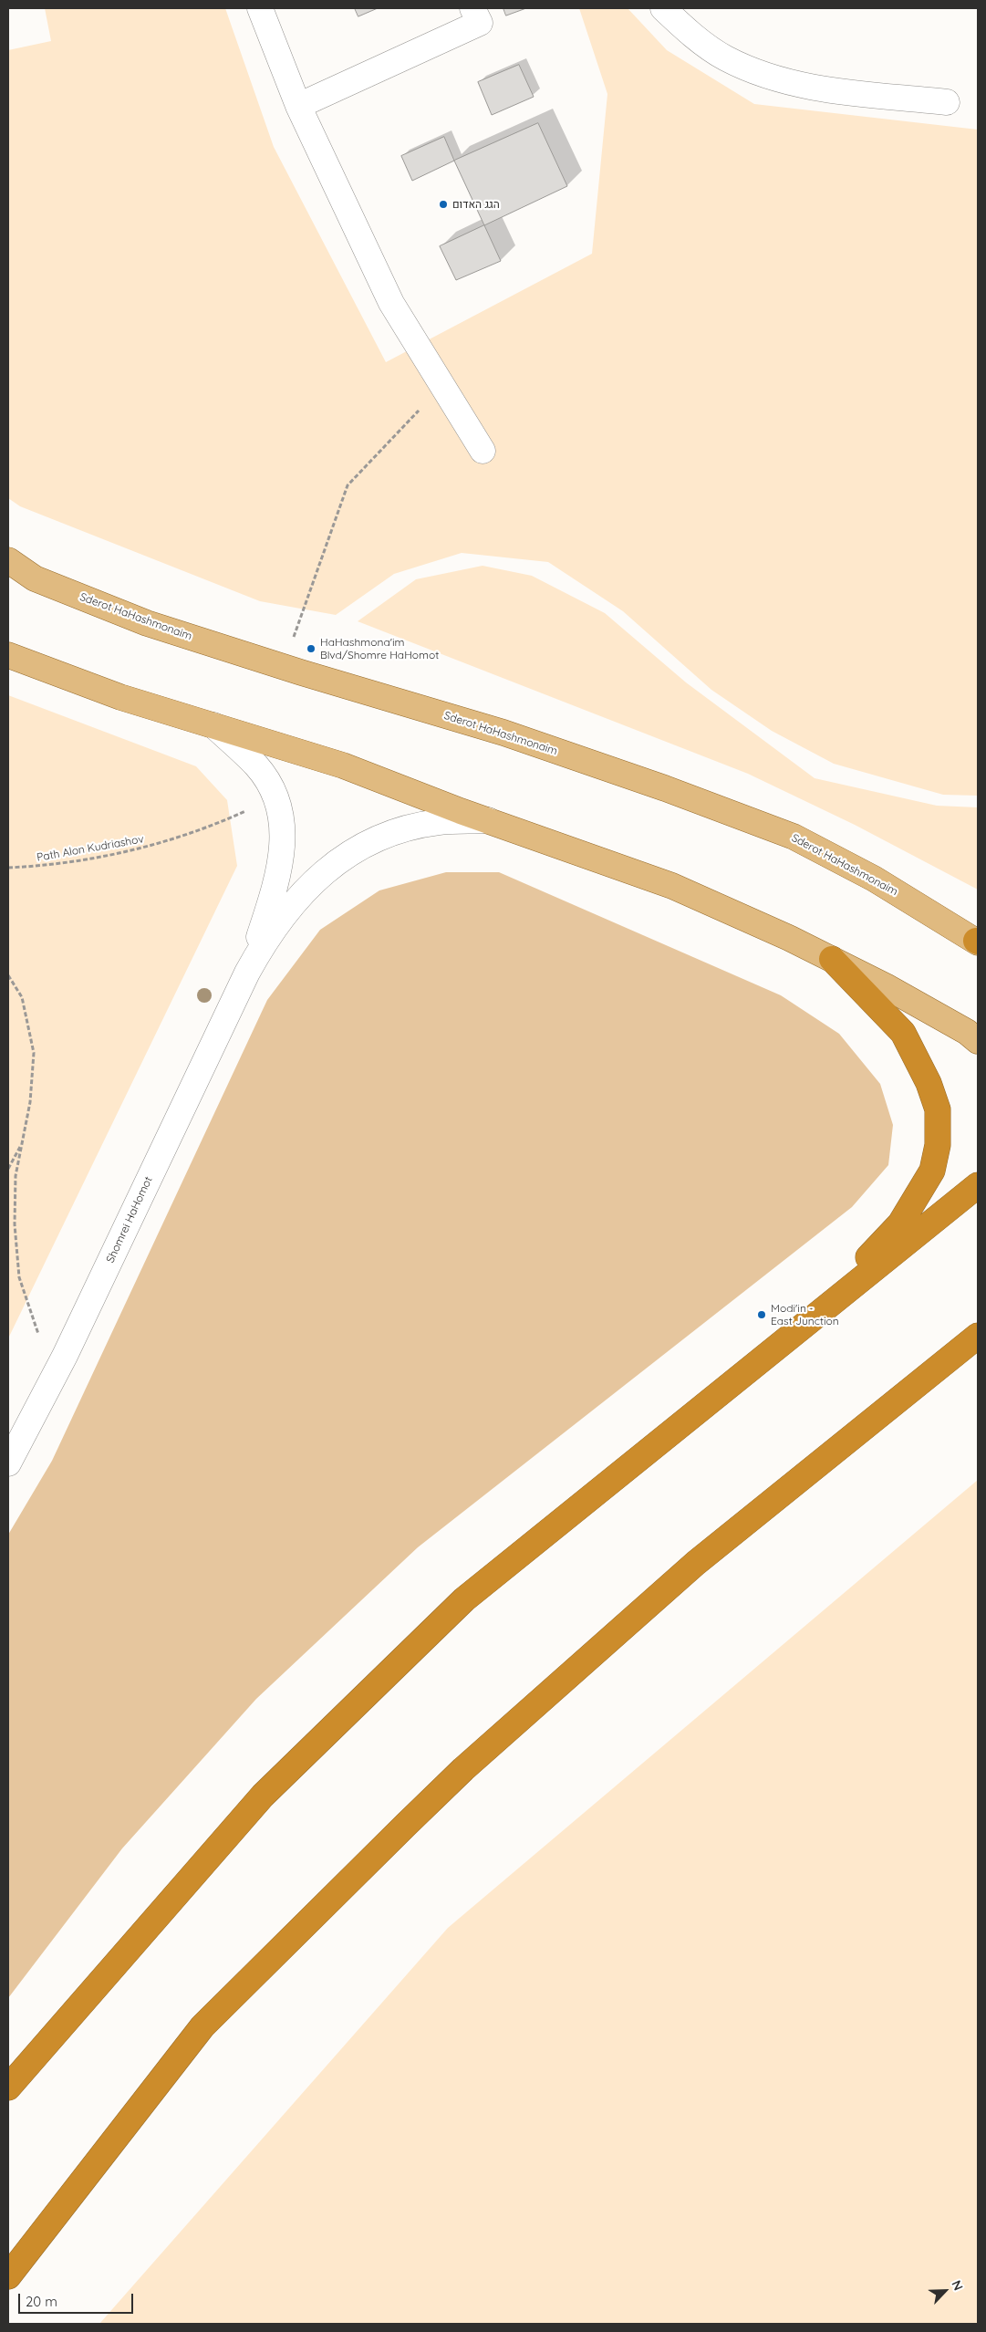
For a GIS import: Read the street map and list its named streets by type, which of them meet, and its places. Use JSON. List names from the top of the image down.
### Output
{
  "streets": {
    "main road": ["Sderot HaHashmonaim"],
    "street": ["Shomrei HaHomot"],
    "path": ["Path Alon Kudriashov"]
  },
  "crossings": [
    ["Path Alon Kudriashov", "Shomrei HaHomot"]
  ],
  "places": ["הגג האדום", "HaHashmona'im Blvd/Shomre HaHomot", "Modi'in - East Junction"],
  "scale_bar": "20 m",
  "north": "top right"
}
